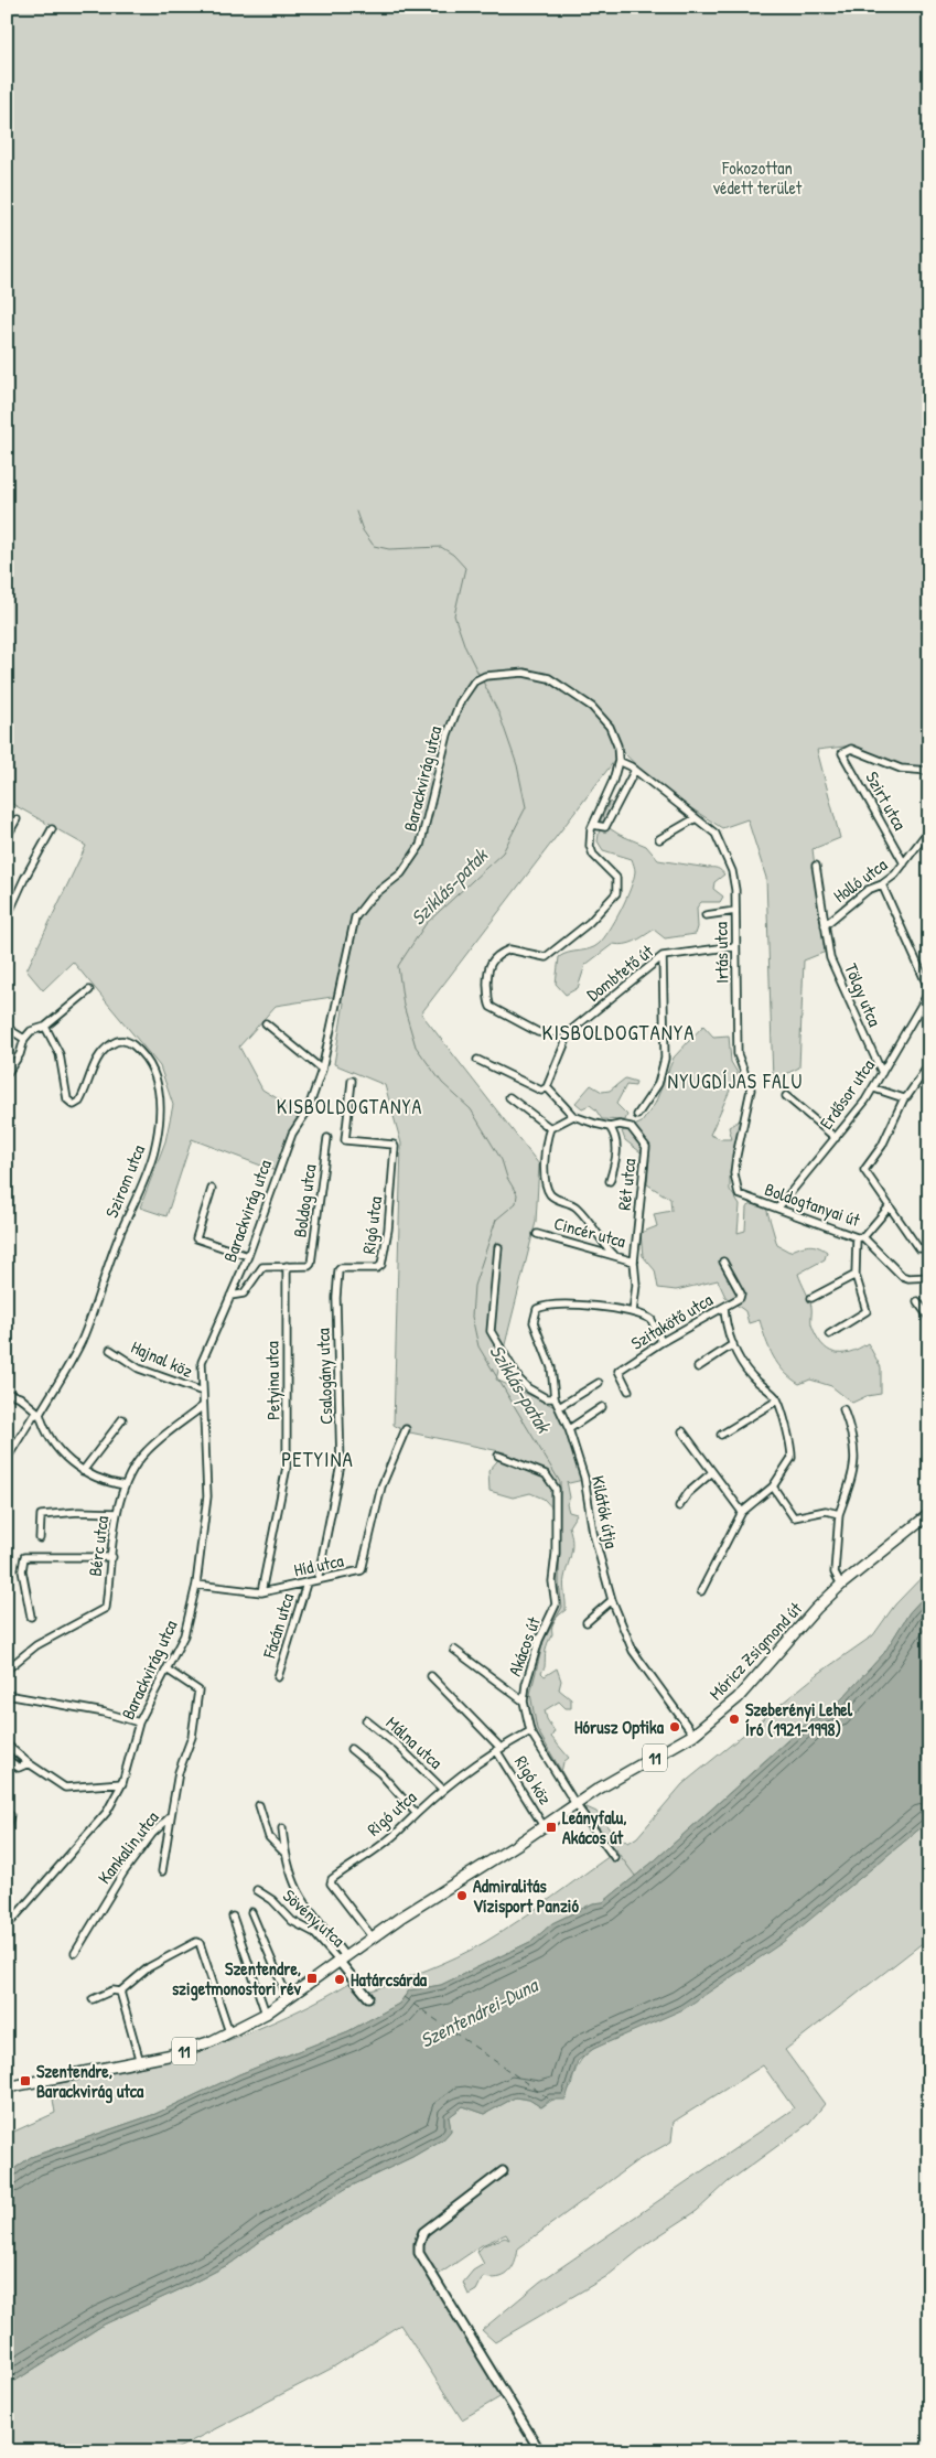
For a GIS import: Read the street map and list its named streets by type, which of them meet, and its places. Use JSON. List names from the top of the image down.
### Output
{
  "streets": {
    "main road": ["Móricz Zsigmond út", "11"],
    "street": [
      "Barackvirág utca",
      "Szirt utca",
      "Holló utca",
      "Irtás utca",
      "Dombtető út",
      "Tölgy utca",
      "Erdősor utca",
      "Szirom utca",
      "Rét utca",
      "Boldog utca",
      "Boldogtanyai út",
      "Rigó utca",
      "Cincér utca",
      "Szitakötő utca",
      "Hajnal köz",
      "Csalogány utca",
      "Petyina utca",
      "Kilátók útja",
      "Bérc utca",
      "Híd utca",
      "Fácán utca",
      "Akácos út",
      "Málna utca",
      "Rigó köz",
      "Kankalin utca",
      "Sövény utca"
    ]
  },
  "crossings": [
    ["Barackvirág utca", "Irtás utca"],
    ["Barackvirág utca", "Hajnal köz"],
    ["Barackvirág utca", "Bérc utca"],
    ["Barackvirág utca", "Híd utca"],
    ["Barackvirág utca", "Kankalin utca"],
    ["Szirt utca", "Holló utca"],
    ["Holló utca", "Tölgy utca"],
    ["Irtás utca", "Dombtető út"],
    ["Irtás utca", "Boldogtanyai út"],
    ["Tölgy utca", "Erdősor utca"],
    ["Erdősor utca", "Boldogtanyai út"],
    ["Rét utca", "Cincér utca"],
    ["Boldog utca", "Petyina utca"],
    ["Rigó utca", "Csalogány utca"],
    ["Rigó utca", "Akácos út"],
    ["Rigó utca", "Móricz Zsigmond út"],
    ["Rigó utca", "Málna utca"],
    ["Rigó utca", "Rigó köz"],
    ["Csalogány utca", "Híd utca"],
    ["Petyina utca", "Híd utca"],
    ["Kilátók útja", "Móricz Zsigmond út"],
    ["Híd utca", "Fácán utca"],
    ["Akácos út", "Móricz Zsigmond út"],
    ["Móricz Zsigmond út", "11"],
    ["Móricz Zsigmond út", "Rigó köz"],
    ["Móricz Zsigmond út", "Sövény utca"],
    ["11", "Sövény utca"]
  ],
  "districts": [
    "KISBOLDOGTANYA",
    "NYUGDÍJAS FALU",
    "KISBOLDOGTANYA",
    "PETYINA"
  ],
  "water": ["Sziklás-patak", "Szentendrei-Duna"],
  "parks": ["Fokozottan védett terület"],
  "places": {
    "other": [
      "Szeberényi Lehel Író (1921-1998)",
      "Hórusz Optika",
      "Admiralitás Vízisport Panzió",
      "Határcsárda"
    ],
    "transit": ["Leányfalu, Akácos út", "Szentendre, szigetmonostori rév", "Szentendre, Barackvirág utca"]
  }
}
